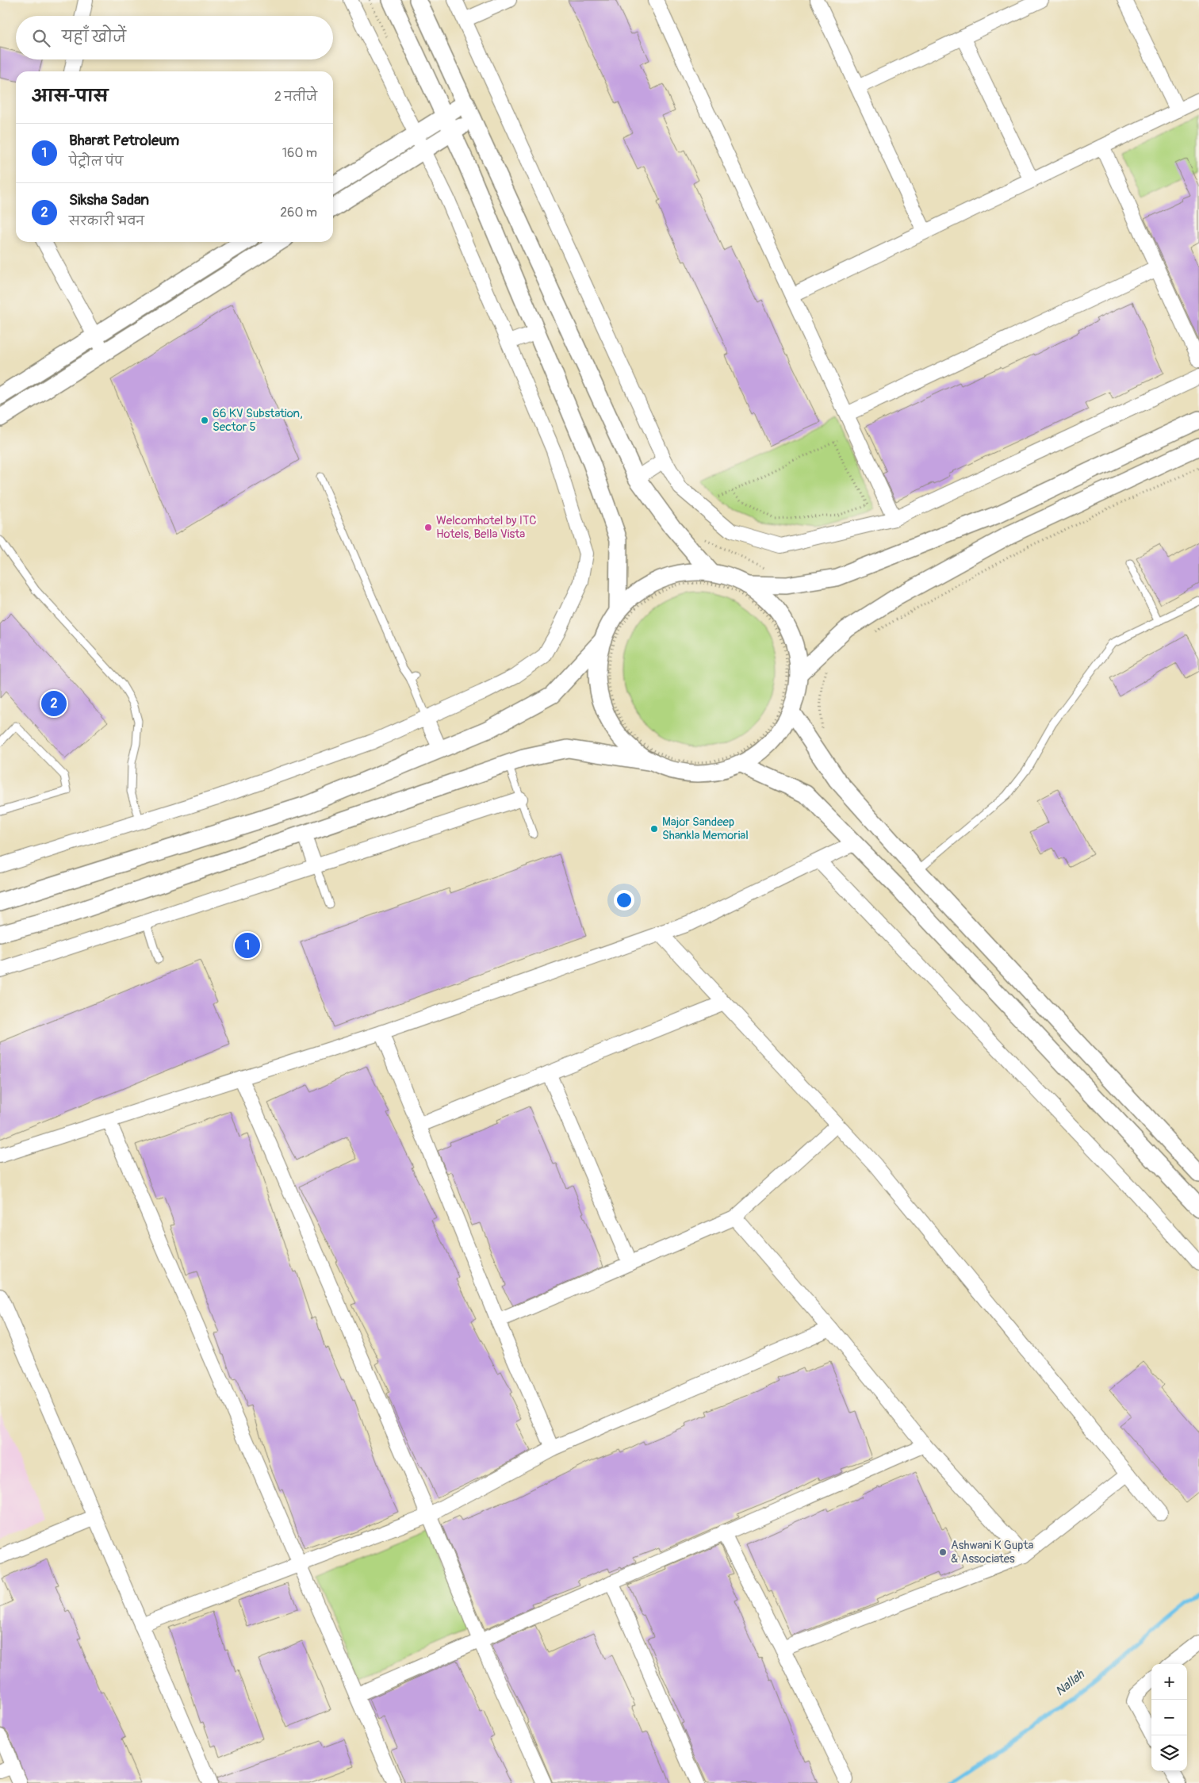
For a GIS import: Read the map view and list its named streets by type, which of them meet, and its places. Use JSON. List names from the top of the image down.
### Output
{
  "water": ["Nallah"],
  "places": [
    "66 KV Substation, Sector 5",
    "Welcomhotel by ITC Hotels, Bella Vista",
    "Major Sandeep Shankla Memorial",
    "Ashwani K Gupta & Associates"
  ],
  "page": {
    "search": "यहाँ खोजें",
    "heading": ["आस-पास", "2 नतीजे"],
    "list": [
      {
        "mark": "1",
        "name": "Bharat Petroleum",
        "note": "पेट्रोल पंप",
        "value": "160 m"
      },
      {
        "mark": "2",
        "name": "Siksha Sadan",
        "note": "सरकारी भवन",
        "value": "260 m"
      }
    ],
    "pins": ["2", "1"],
    "map_buttons": ["+", "−"]
  }
}
